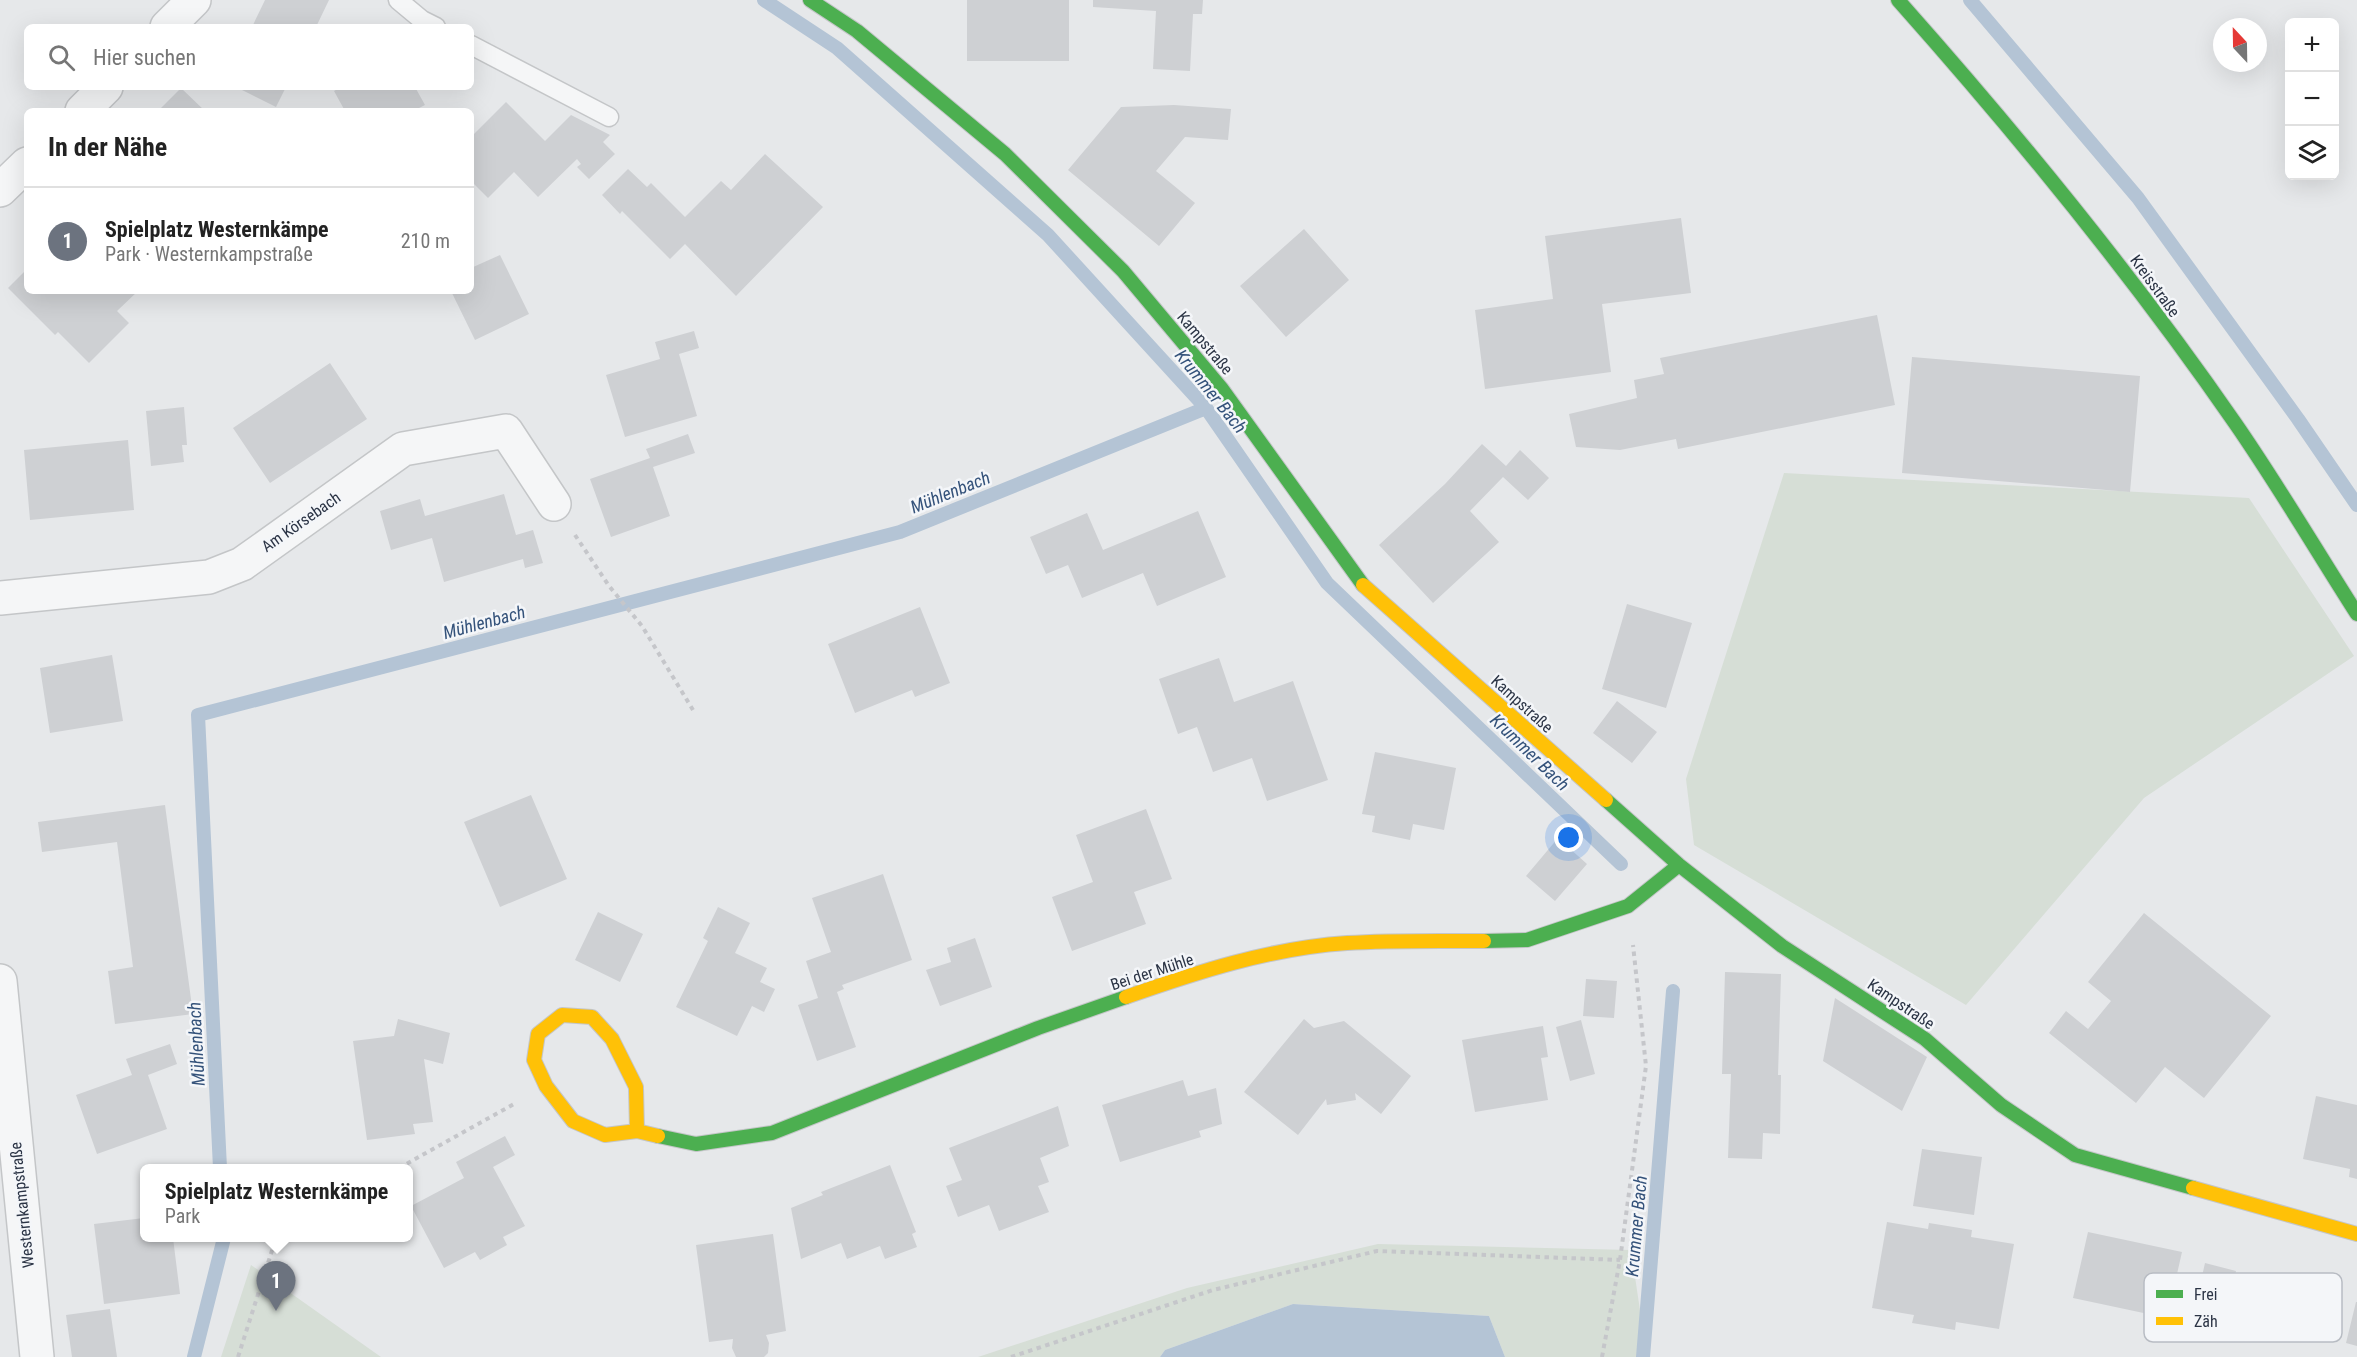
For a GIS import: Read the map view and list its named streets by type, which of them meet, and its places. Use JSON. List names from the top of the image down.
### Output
{
  "streets": {
    "street": [
      "Kreisstraße",
      "Kampstraße",
      "Am Körsebach",
      "Bei der Mühle",
      "Westernkampstraße"
    ]
  },
  "crossings": [
    ["Kampstraße", "Bei der Mühle"]
  ],
  "water": ["Krummer Bach", "Mühlenbach"],
  "legend": ["Frei", "Zäh"],
  "north": "top",
  "page": {
    "map_buttons": ["+", "−"],
    "search": "Hier suchen",
    "heading": "In der Nähe",
    "list": [
      {
        "mark": "1",
        "name": "Spielplatz Westernkämpe",
        "note": "Park · Westernkampstraße",
        "value": "210 m"
      }
    ],
    "popup": ["Spielplatz Westernkämpe", "Park"],
    "pins": "1"
  }
}
